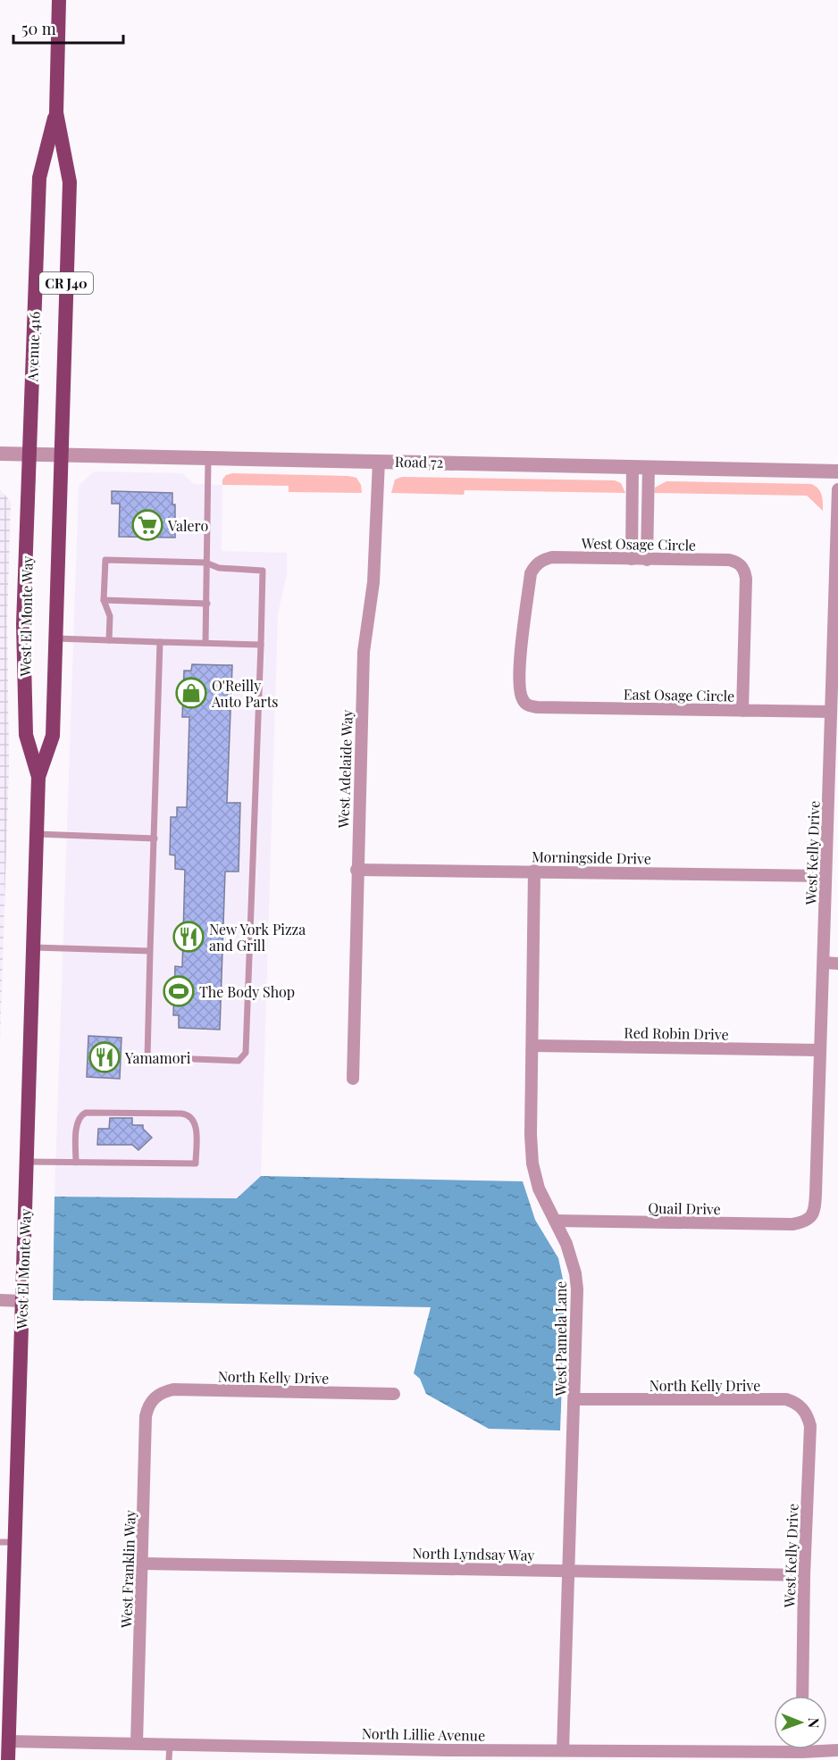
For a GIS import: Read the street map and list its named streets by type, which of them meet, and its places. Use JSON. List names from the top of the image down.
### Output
{
  "streets": {
    "main road": ["CR J40", "Avenue 416", "West El Monte Way"],
    "street": [
      "Road 72",
      "West Osage Circle",
      "East Osage Circle",
      "West Adelaide Way",
      "West Kelly Drive",
      "Morningside Drive",
      "Red Robin Drive",
      "Quail Drive",
      "West Pamela Lane",
      "North Kelly Drive",
      "North Lyndsay Way",
      "West Franklin Way",
      "North Lillie Avenue"
    ]
  },
  "crossings": [
    ["Avenue 416", "Road 72"],
    ["Avenue 416", "West El Monte Way"],
    ["Road 72", "West El Monte Way"],
    ["Road 72", "West Adelaide Way"],
    ["West Osage Circle", "East Osage Circle"],
    ["West El Monte Way", "North Lillie Avenue"],
    ["East Osage Circle", "West Kelly Drive"],
    ["West Adelaide Way", "Morningside Drive"],
    ["West Kelly Drive", "Morningside Drive"],
    ["West Kelly Drive", "Red Robin Drive"],
    ["West Kelly Drive", "Quail Drive"],
    ["West Kelly Drive", "North Kelly Drive"],
    ["West Kelly Drive", "North Lyndsay Way"],
    ["Morningside Drive", "West Pamela Lane"],
    ["Red Robin Drive", "West Pamela Lane"],
    ["Quail Drive", "West Pamela Lane"],
    ["West Pamela Lane", "North Kelly Drive"],
    ["West Pamela Lane", "North Lyndsay Way"],
    ["West Pamela Lane", "North Lillie Avenue"],
    ["North Kelly Drive", "West Franklin Way"],
    ["North Lyndsay Way", "West Franklin Way"],
    ["West Franklin Way", "North Lillie Avenue"]
  ],
  "places": {
    "supermarket": ["Valero"],
    "shop": ["O'Reilly Auto Parts"],
    "restaurant": ["New York Pizza and Grill", "Yamamori"],
    "sports": ["The Body Shop"]
  },
  "scale_bar": "50 m",
  "north": "right"
}
